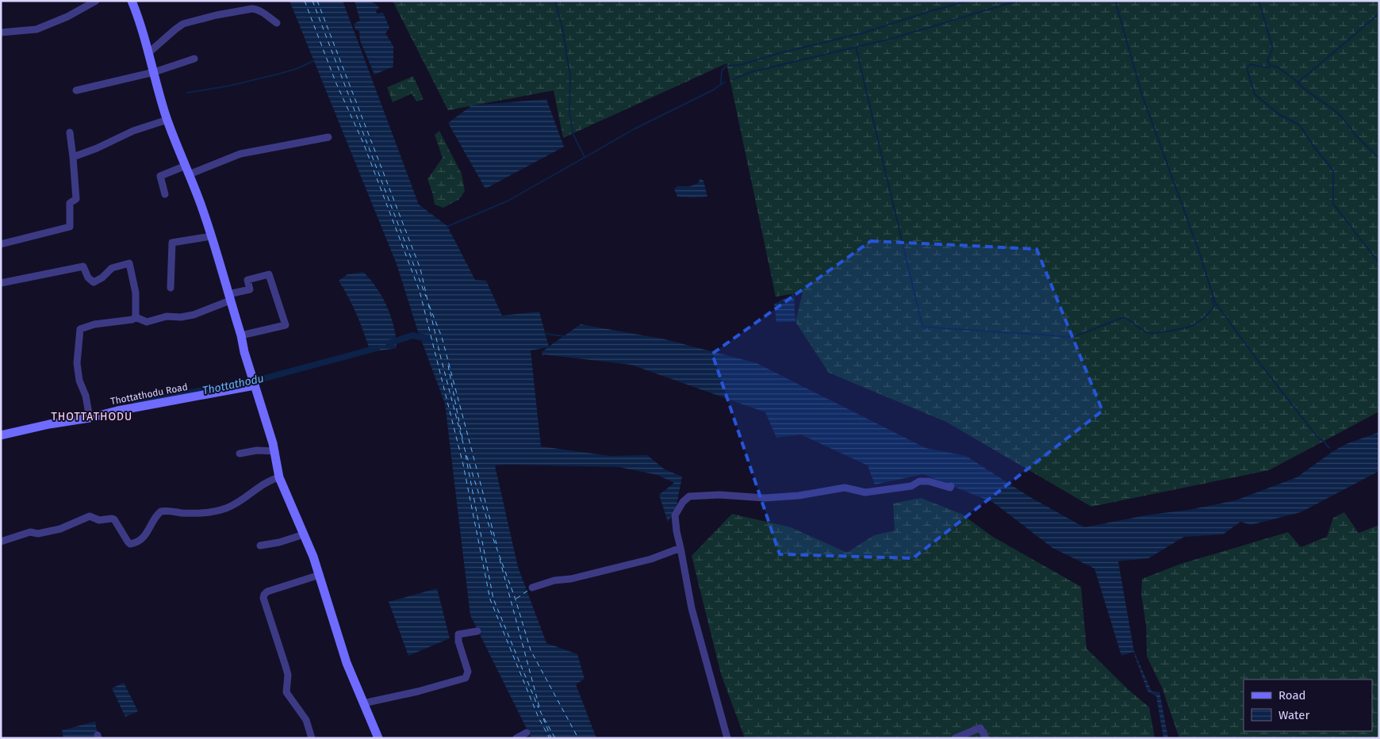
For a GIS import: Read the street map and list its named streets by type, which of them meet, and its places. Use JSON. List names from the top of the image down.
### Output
{
  "streets": {
    "main road": ["Thottathodu Road"]
  },
  "districts": ["THOTTATHODU"],
  "water": ["Thottathodu"],
  "legend": ["Road", "Water"]
}
